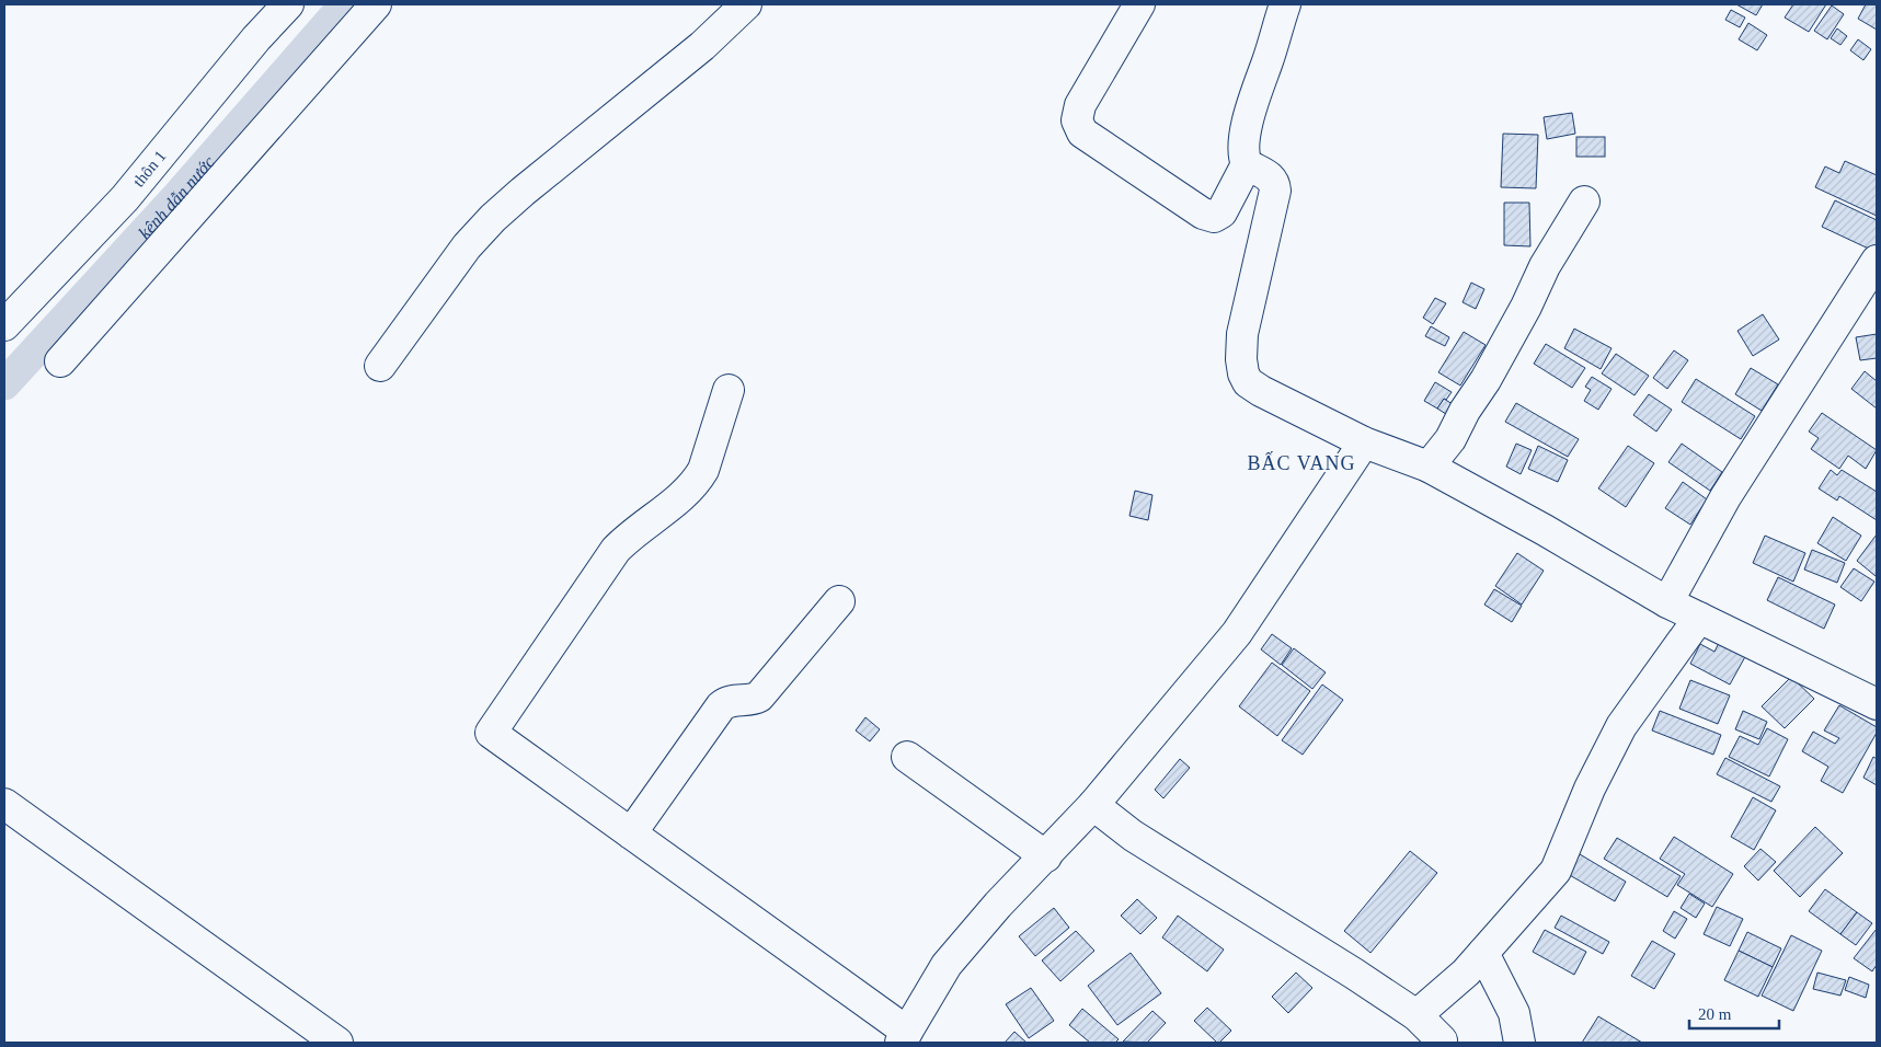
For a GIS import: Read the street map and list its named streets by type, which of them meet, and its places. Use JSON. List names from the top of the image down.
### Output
{
  "streets": {
    "lane": ["thôn 1"]
  },
  "districts": ["BẤC VANG"],
  "water": ["kênh dẫn nước"],
  "scale_bar": "20 m"
}
